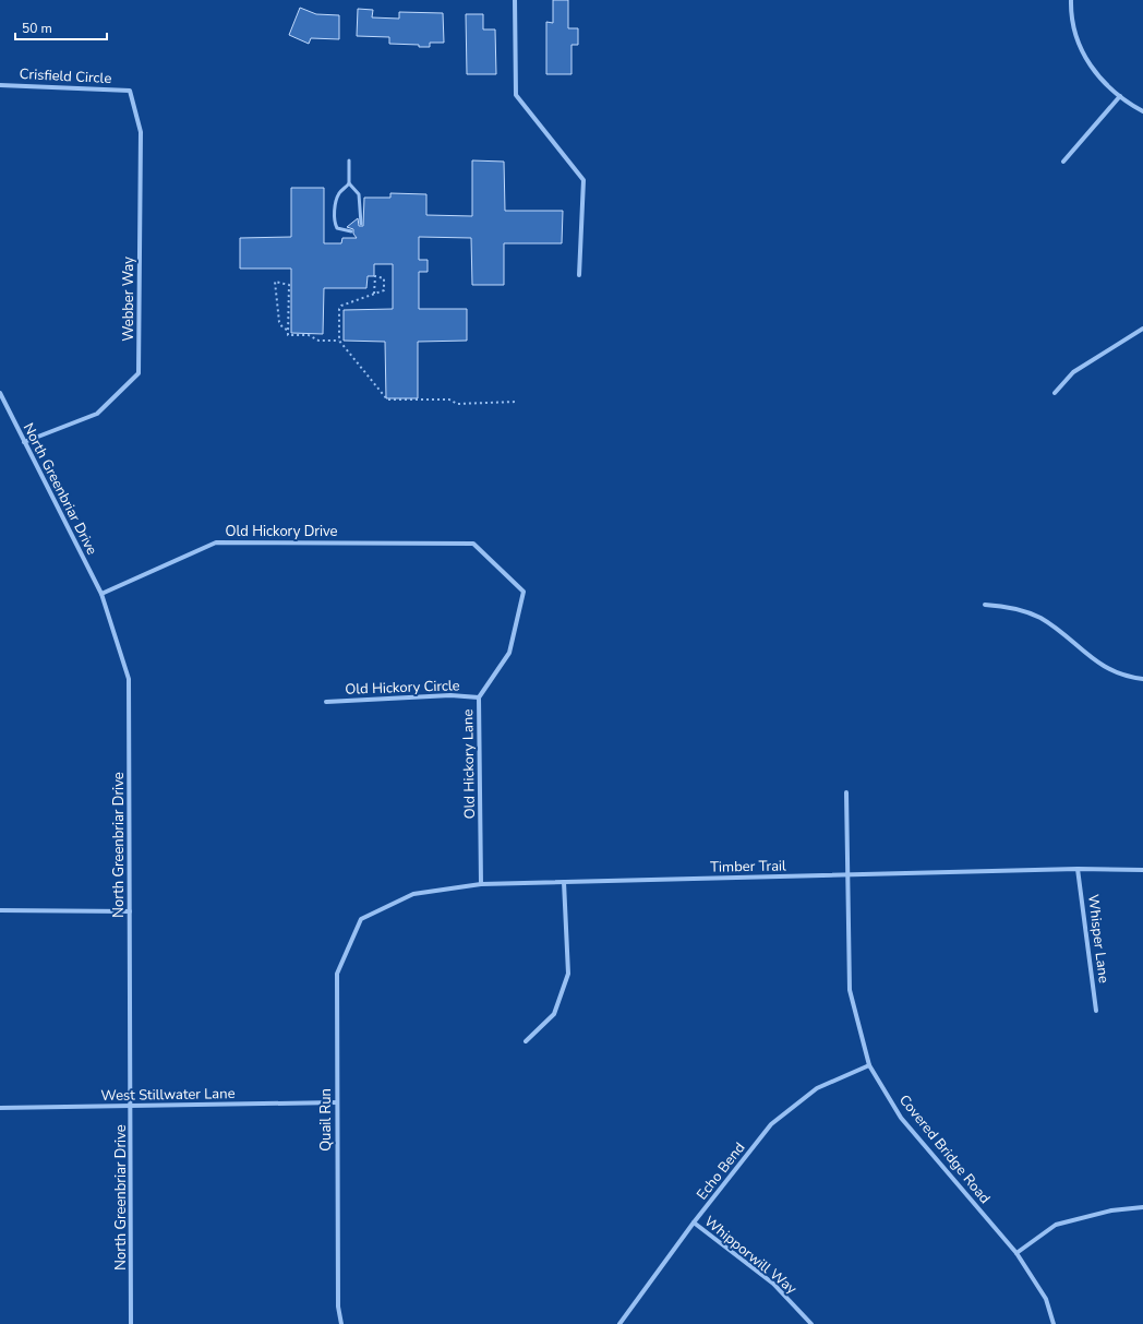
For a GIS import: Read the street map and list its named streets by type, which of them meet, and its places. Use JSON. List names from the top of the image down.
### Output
{
  "streets": {
    "street": [
      "Crisfield Circle",
      "Webber Way",
      "North Greenbriar Drive",
      "Old Hickory Drive",
      "Old Hickory Circle",
      "Old Hickory Lane",
      "Timber Trail",
      "Whisper Lane",
      "West Stillwater Lane",
      "Quail Run",
      "Covered Bridge Road",
      "Echo Bend",
      "Whipporwill Way"
    ]
  },
  "crossings": [
    ["Crisfield Circle", "Webber Way"],
    ["Webber Way", "North Greenbriar Drive"],
    ["North Greenbriar Drive", "Old Hickory Drive"],
    ["North Greenbriar Drive", "West Stillwater Lane"],
    ["Old Hickory Drive", "Old Hickory Lane"],
    ["Old Hickory Circle", "Old Hickory Lane"],
    ["Old Hickory Lane", "Timber Trail"],
    ["Timber Trail", "Whisper Lane"],
    ["Timber Trail", "Quail Run"],
    ["Timber Trail", "Covered Bridge Road"],
    ["West Stillwater Lane", "Quail Run"],
    ["Covered Bridge Road", "Echo Bend"],
    ["Echo Bend", "Whipporwill Way"]
  ],
  "scale_bar": "50 m"
}
